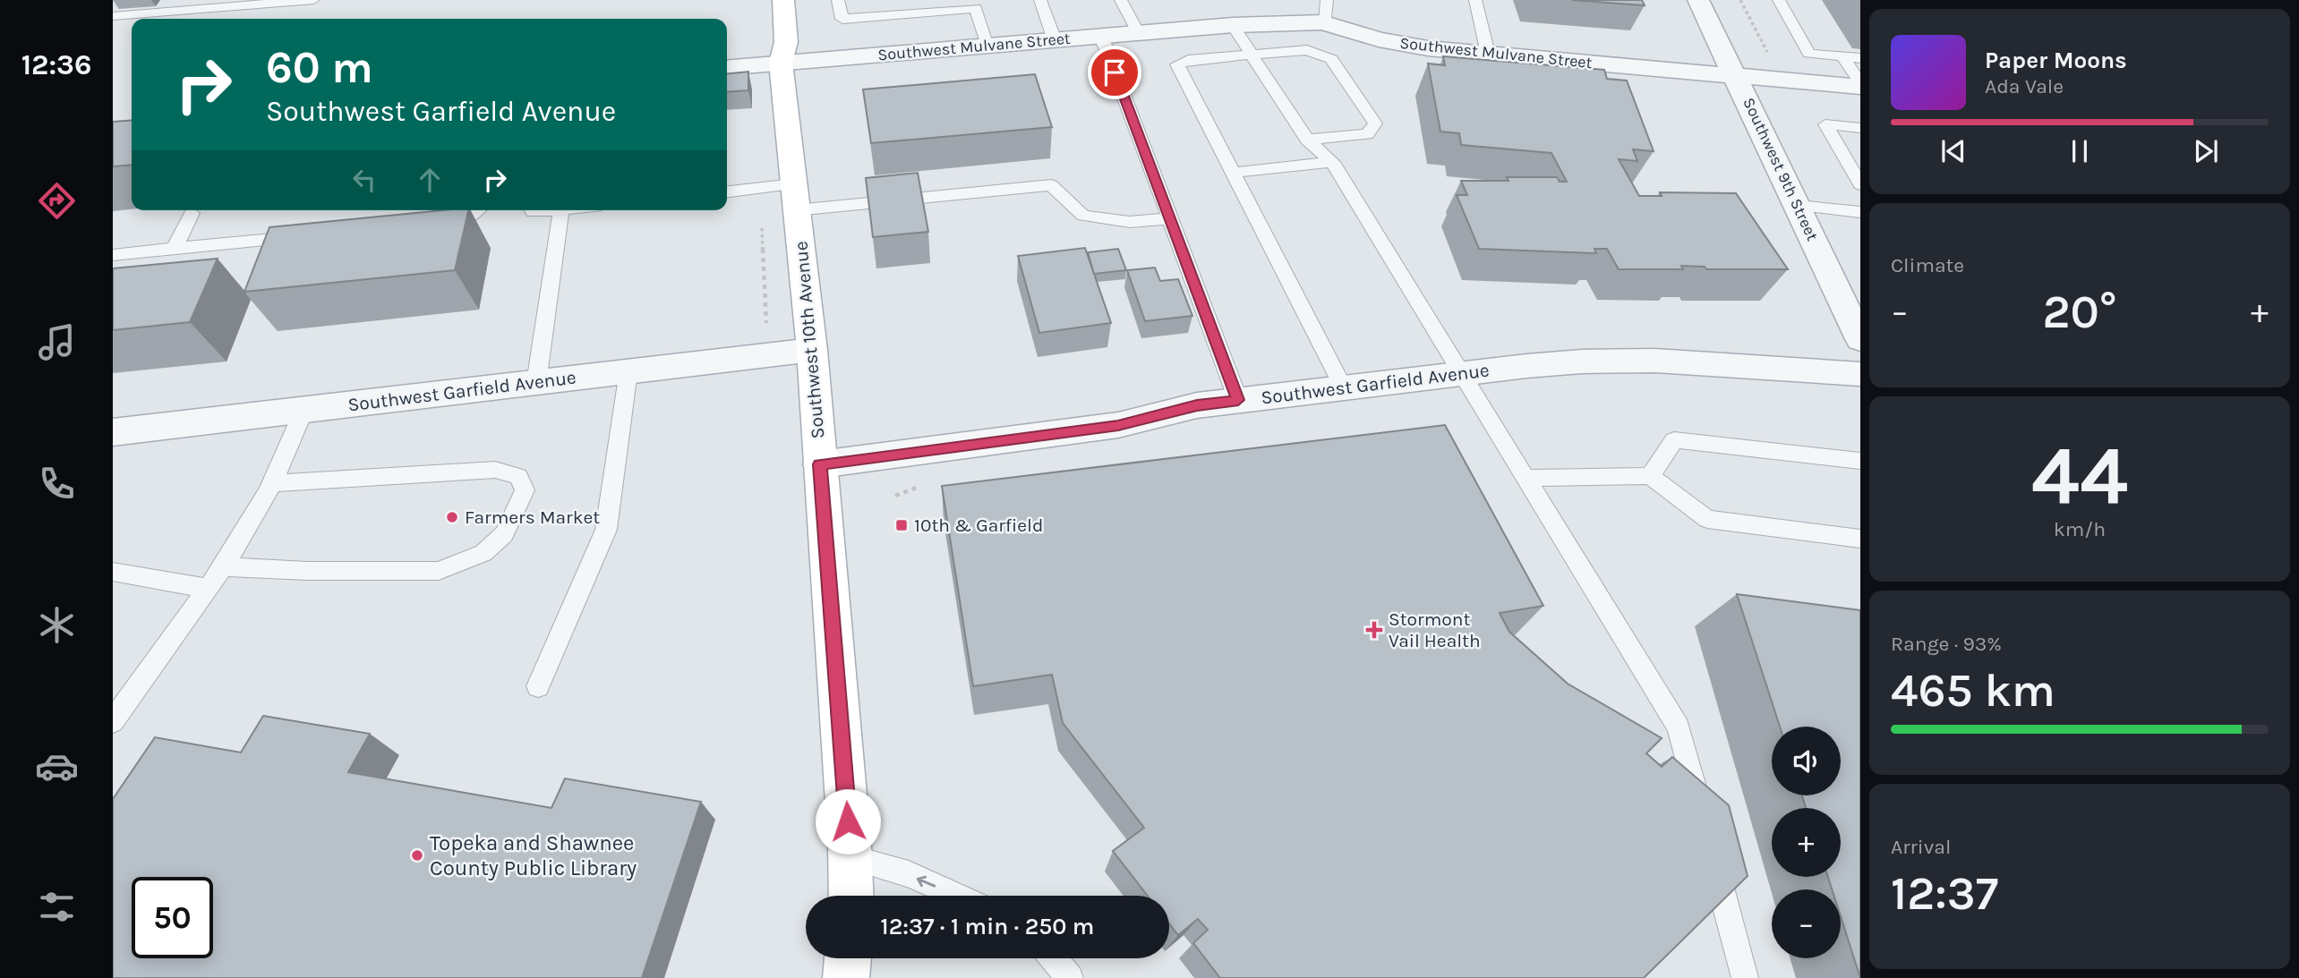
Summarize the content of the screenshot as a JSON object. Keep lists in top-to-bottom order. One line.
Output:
{"streets":{"main road":["Southwest 10th Avenue"],"street":["Southwest Mulvane Street","Southwest 9th Street","Southwest Garfield Avenue"]},"crossings":[["Southwest Mulvane Street","Southwest 9th Street"],["Southwest Mulvane Street","Southwest 10th Avenue"],["Southwest 10th Avenue","Southwest Garfield Avenue"]],"places":{"other":["Farmers Market","Topeka and Shawnee County Public Library"],"transit":["10th & Garfield"],"health":["Stormont Vail Health"]},"page":{"tabs":"12:36","turn":["60 m","Southwest Garfield Avenue"],"song":["Paper Moons","Ada Vale"],"tile":["Climate",["44","km/h"],["Range · 93%","465 km"],["Arrival","12:37"]],"heat":["−","20°","+"],"map_buttons":["+","−"],"limit":"50","trip":"12:37 · 1 min · 250 m"}}
